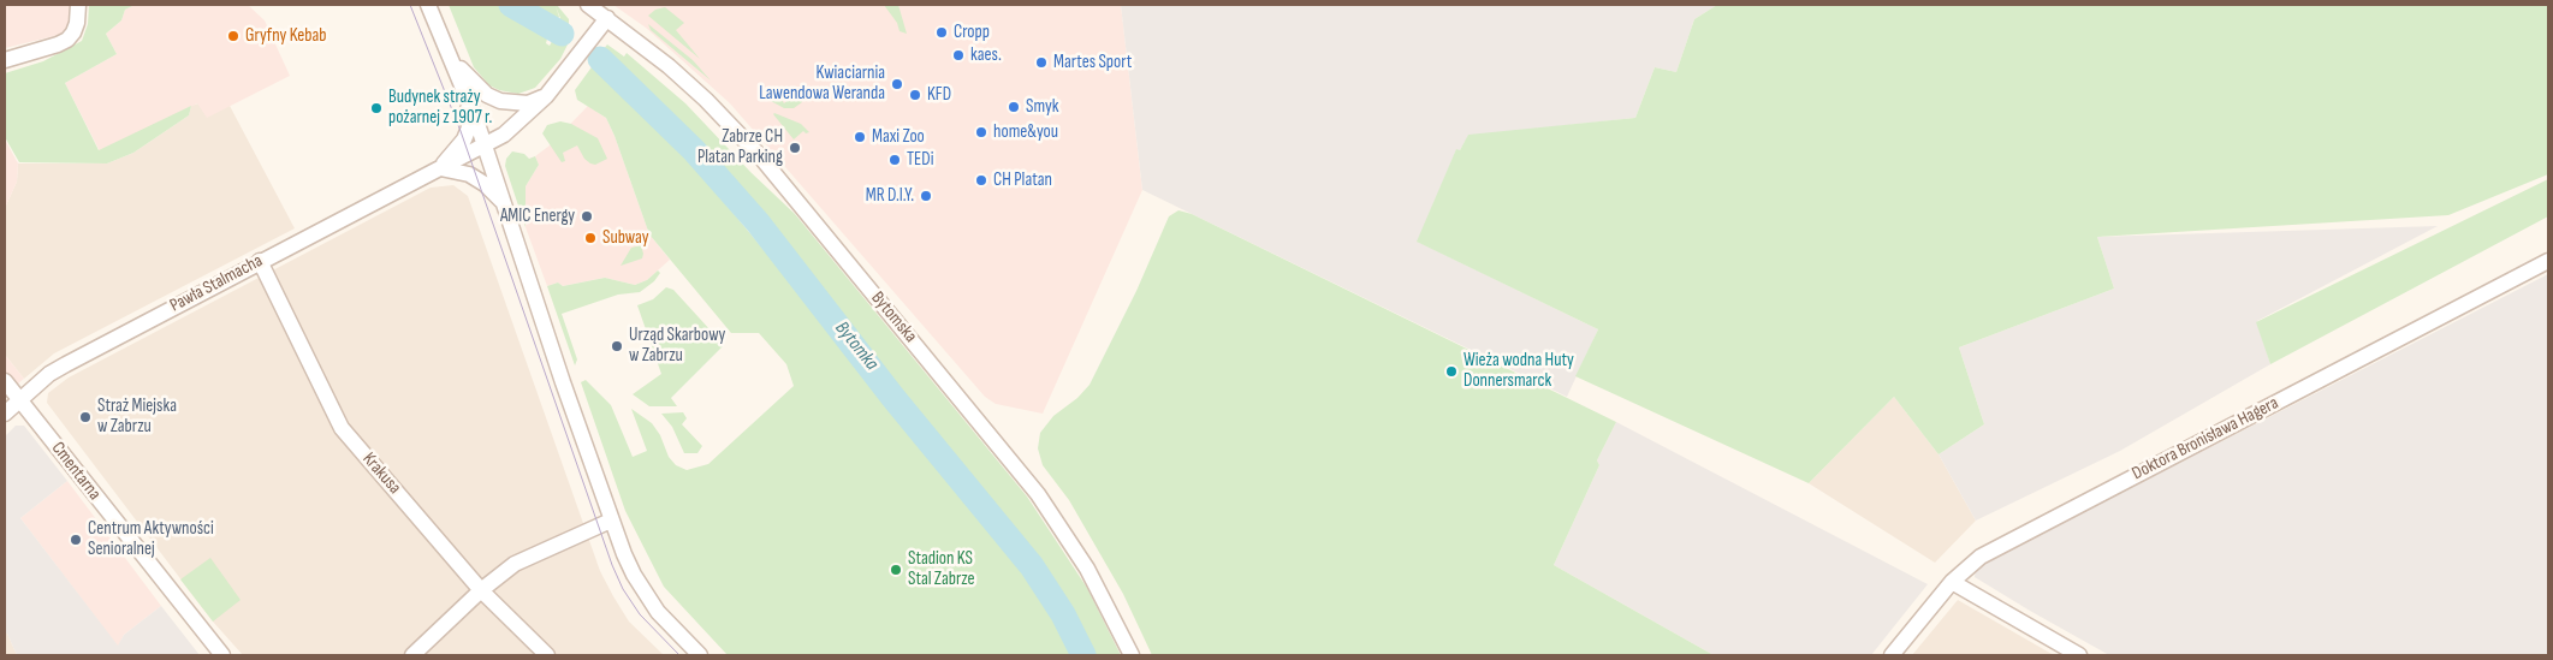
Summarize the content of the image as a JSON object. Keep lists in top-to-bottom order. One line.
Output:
{"streets":{"street":["Pawła Stalmacha","Bytomska","Doktora Bronisława Hagera","Cmentarna","Krakusa"]},"crossings":[["Pawła Stalmacha","Cmentarna"],["Pawła Stalmacha","Krakusa"]],"water":["Bytomka"],"places":["Cropp","Gryfny Kebab","kaes.","Martes Sport","Kwiaciarnia Lawendowa Weranda","KFD","Smyk","Budynek straży pożarnej z 1907 r.","home&you","Maxi Zoo","Zabrze CH Platan Parking","TEDi","CH Platan","MR D.I.Y.","AMIC Energy","Subway","Urząd Skarbowy w Zabrzu","Wieża wodna Huty Donnersmarck","Straż Miejska w Zabrzu","Centrum Aktywności Senioralnej","Stadion KS Stal Zabrze"]}
